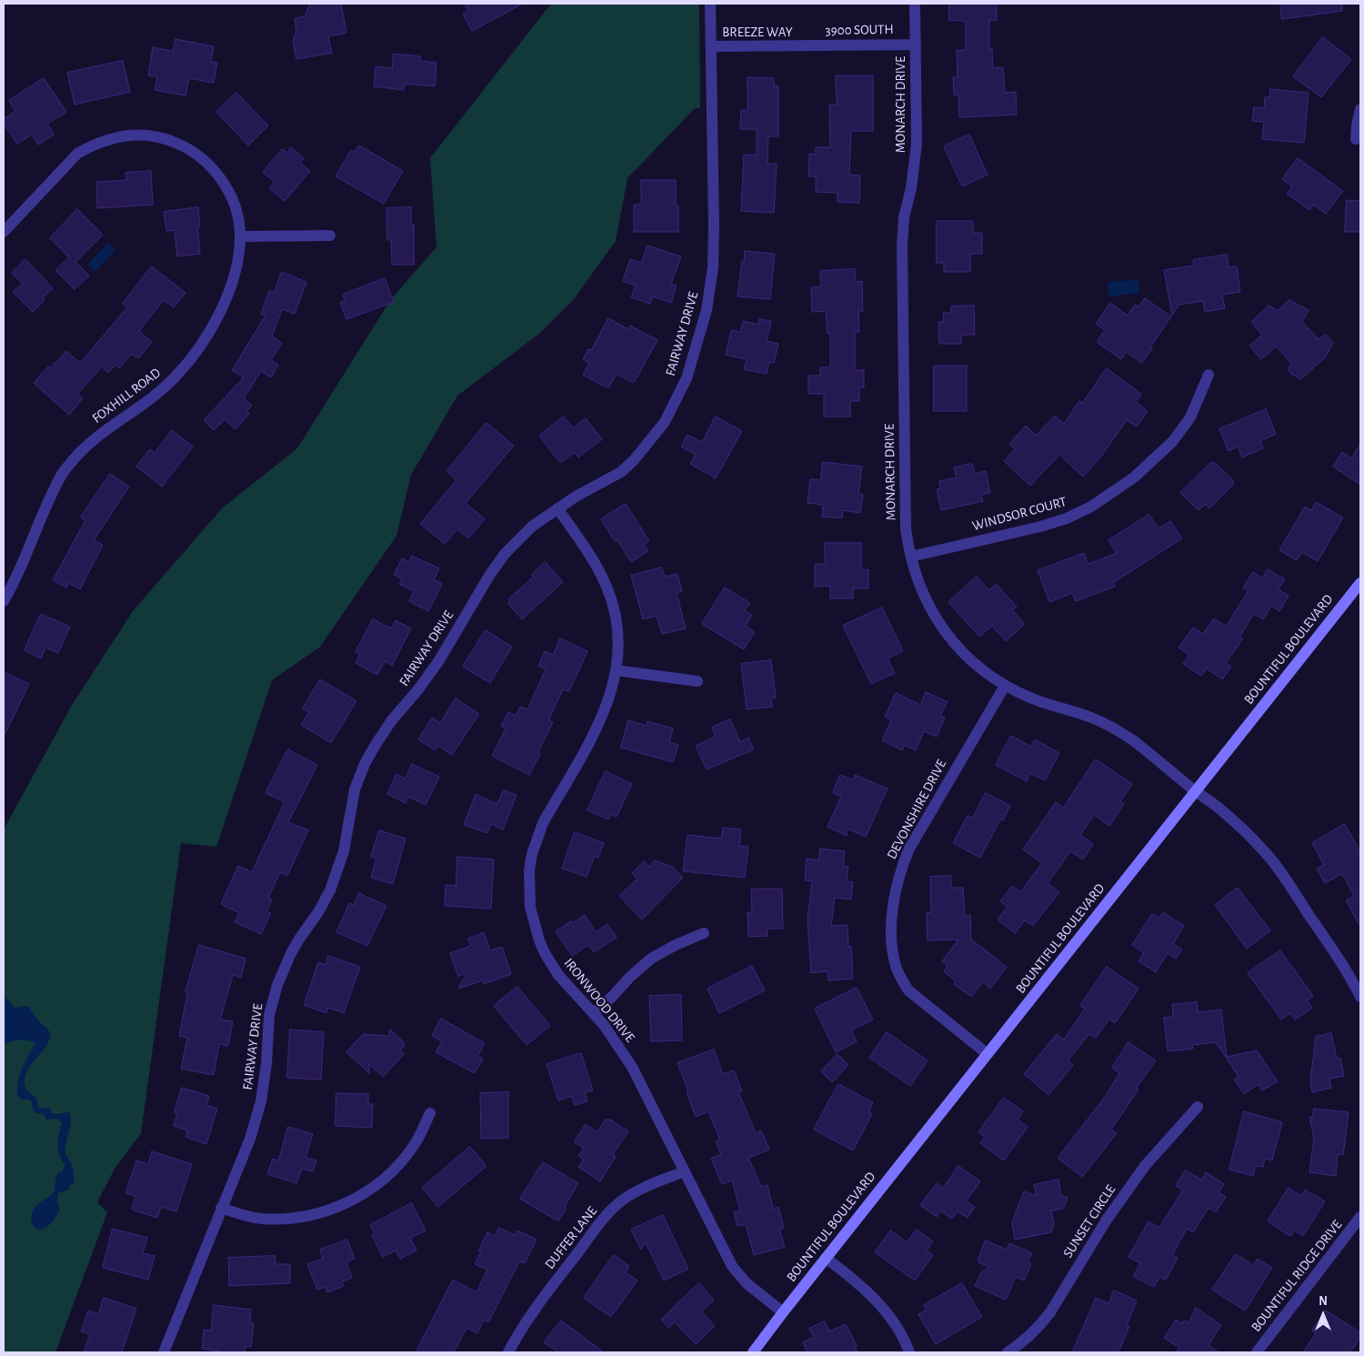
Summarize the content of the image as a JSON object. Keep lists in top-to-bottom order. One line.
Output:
{"streets":{"main road":["BOUNTIFUL BOULEVARD"],"street":["3900 SOUTH","BREEZE WAY","MONARCH DRIVE","FAIRWAY DRIVE","FOXHILL ROAD","WINDSOR COURT","DEVONSHIRE DRIVE","IRONWOOD DRIVE","SUNSET CIRCLE","DUFFER LANE","BOUNTIFUL RIDGE DRIVE"]},"crossings":[["3900 SOUTH","BREEZE WAY"],["3900 SOUTH","MONARCH DRIVE"],["BREEZE WAY","FAIRWAY DRIVE"],["MONARCH DRIVE","WINDSOR COURT"],["MONARCH DRIVE","BOUNTIFUL BOULEVARD"],["MONARCH DRIVE","DEVONSHIRE DRIVE"],["FAIRWAY DRIVE","IRONWOOD DRIVE"],["BOUNTIFUL BOULEVARD","DEVONSHIRE DRIVE"],["BOUNTIFUL BOULEVARD","IRONWOOD DRIVE"],["IRONWOOD DRIVE","DUFFER LANE"]],"north":"top"}
